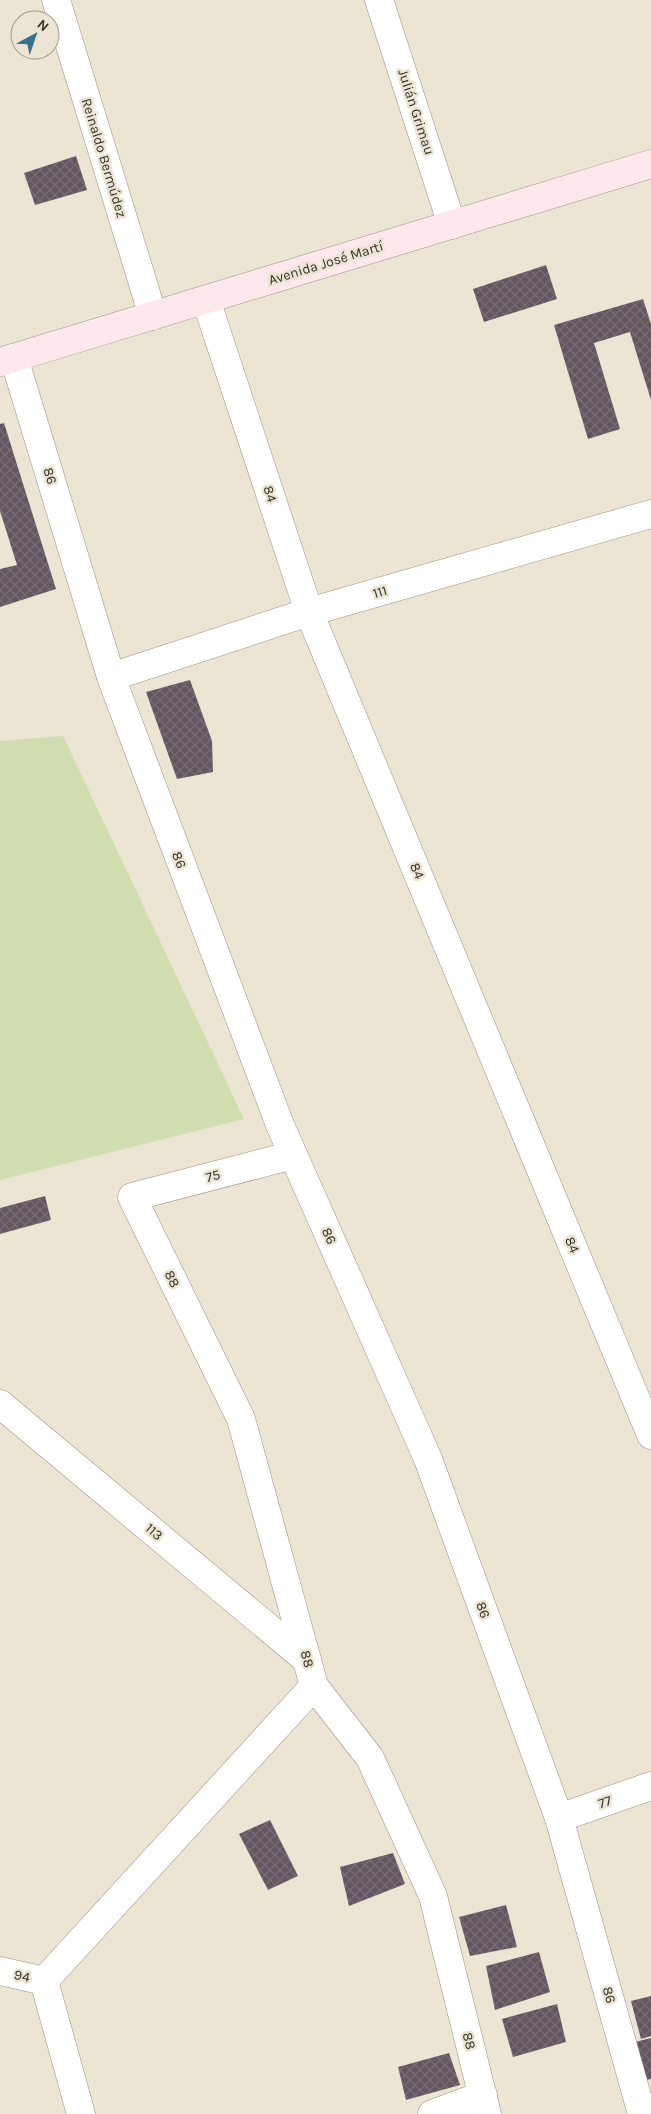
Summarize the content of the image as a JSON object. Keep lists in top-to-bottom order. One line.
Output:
{"streets":{"main road":["Avenida José Martí"],"street":["Julián Grimau","Reinaldo Bermúdez","86","84","111","75","88","113","77","94"]},"crossings":[["Julián Grimau","Avenida José Martí"],["Reinaldo Bermúdez","Avenida José Martí"],["Avenida José Martí","86"],["Avenida José Martí","84"],["86","111"],["86","75"],["86","77"],["84","111"],["75","88"],["88","113"]],"north":"top right"}
